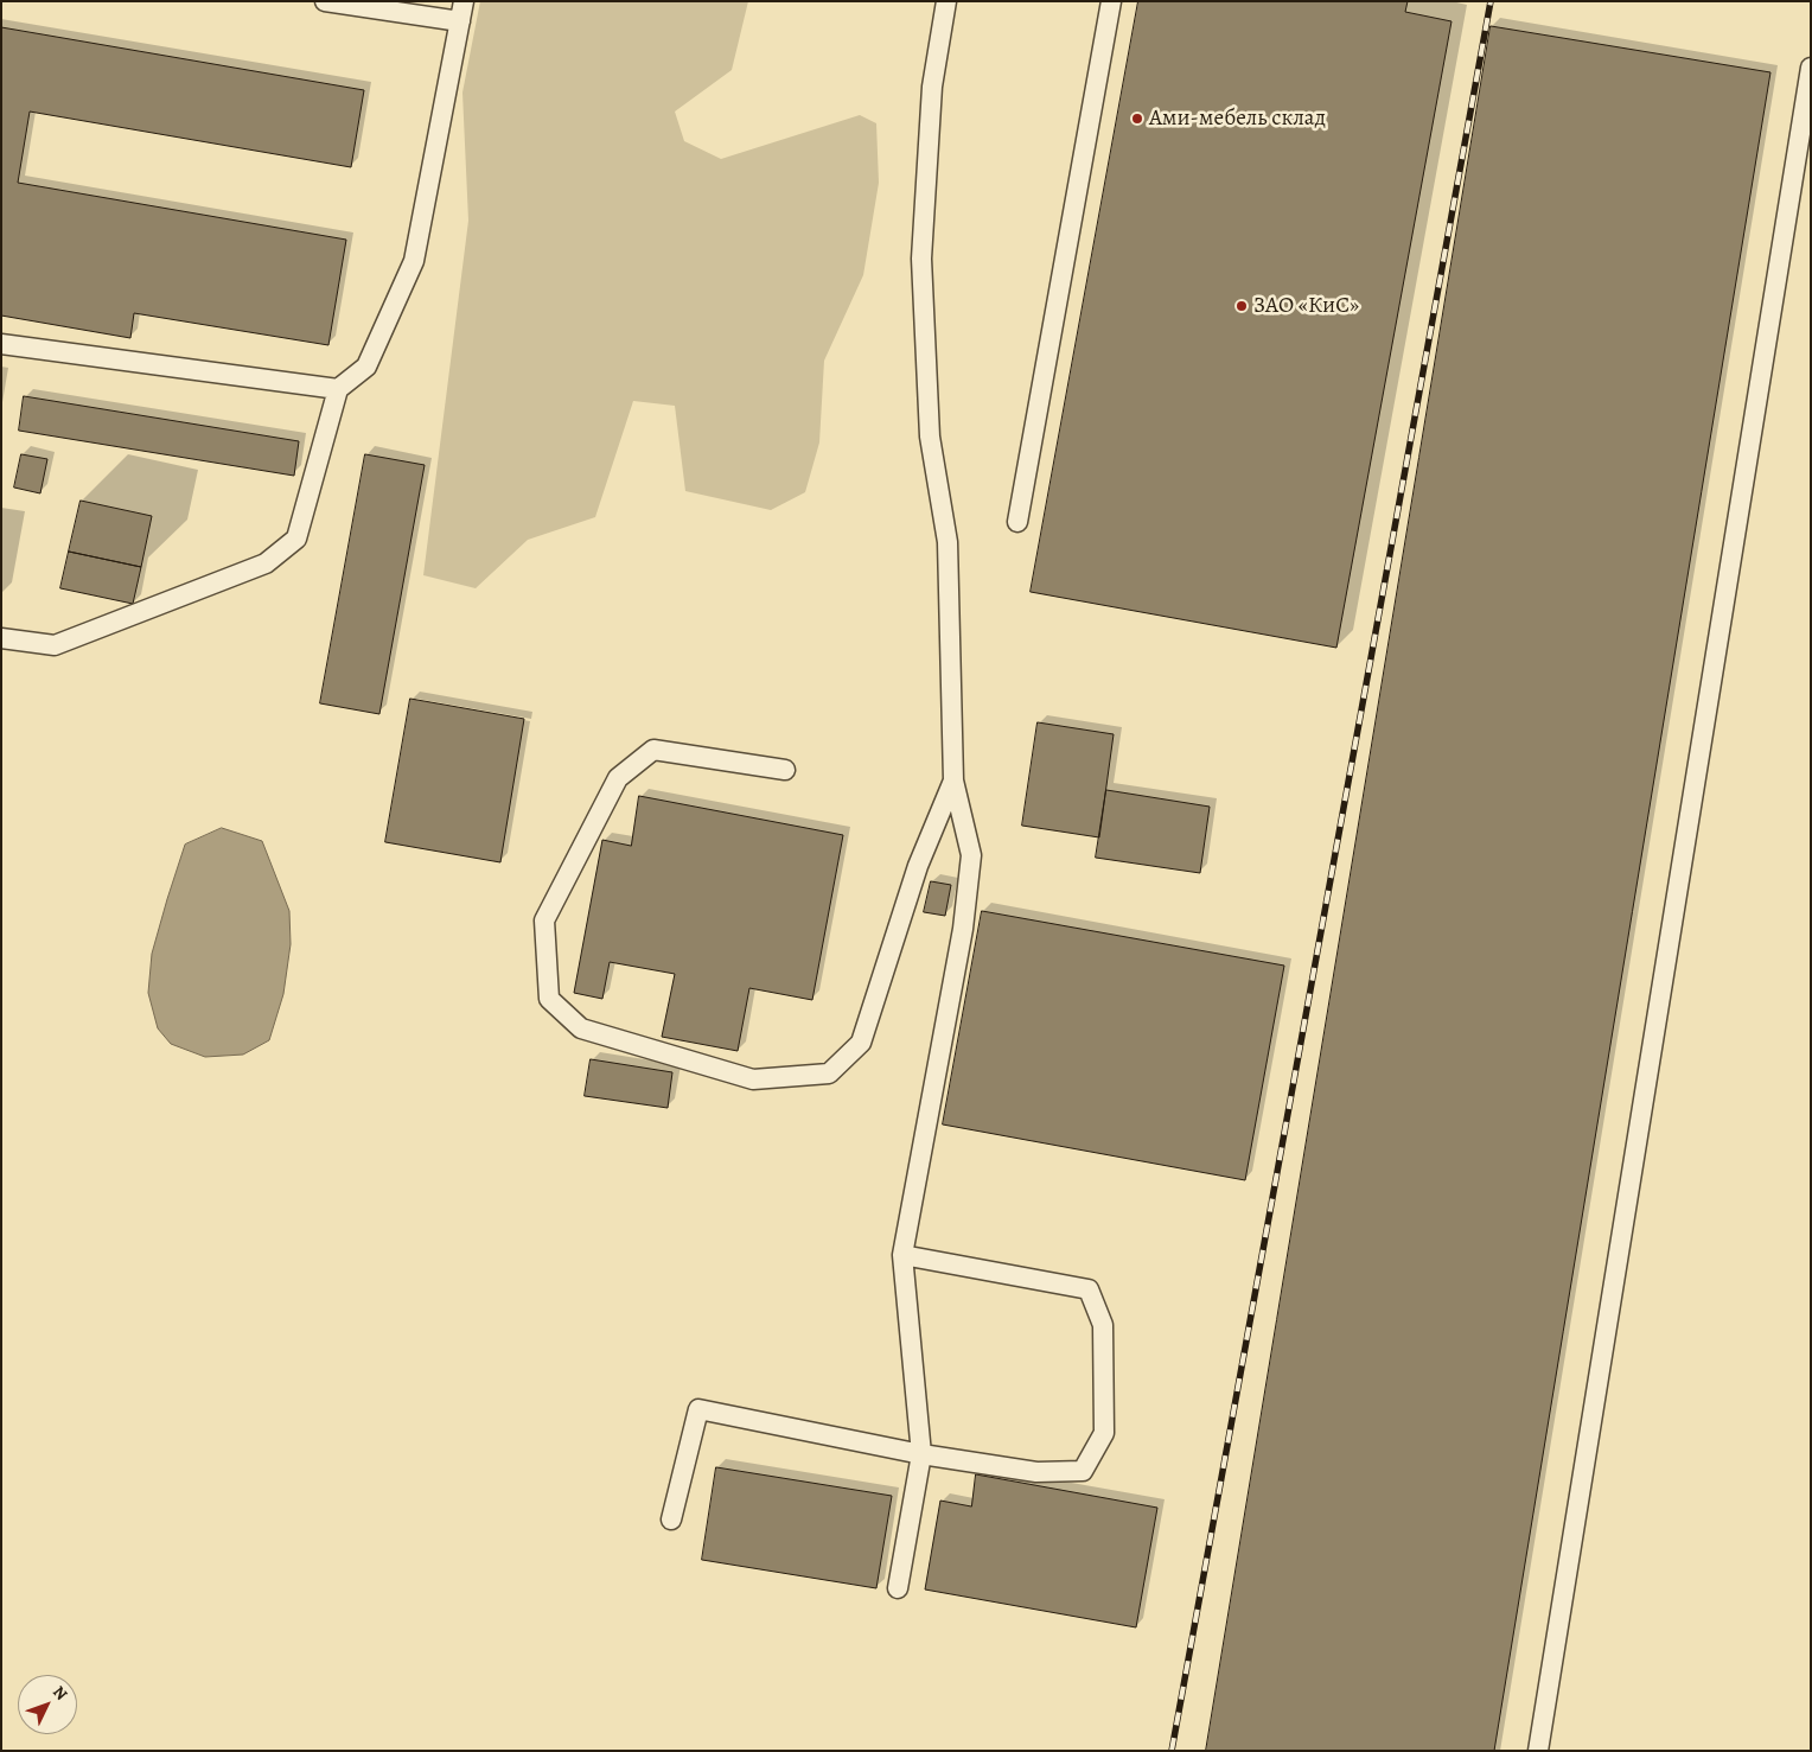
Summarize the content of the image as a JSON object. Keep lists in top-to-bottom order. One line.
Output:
{"places":["Ами-мебель склад","ЗАО «КиС»"],"north":"top right"}
